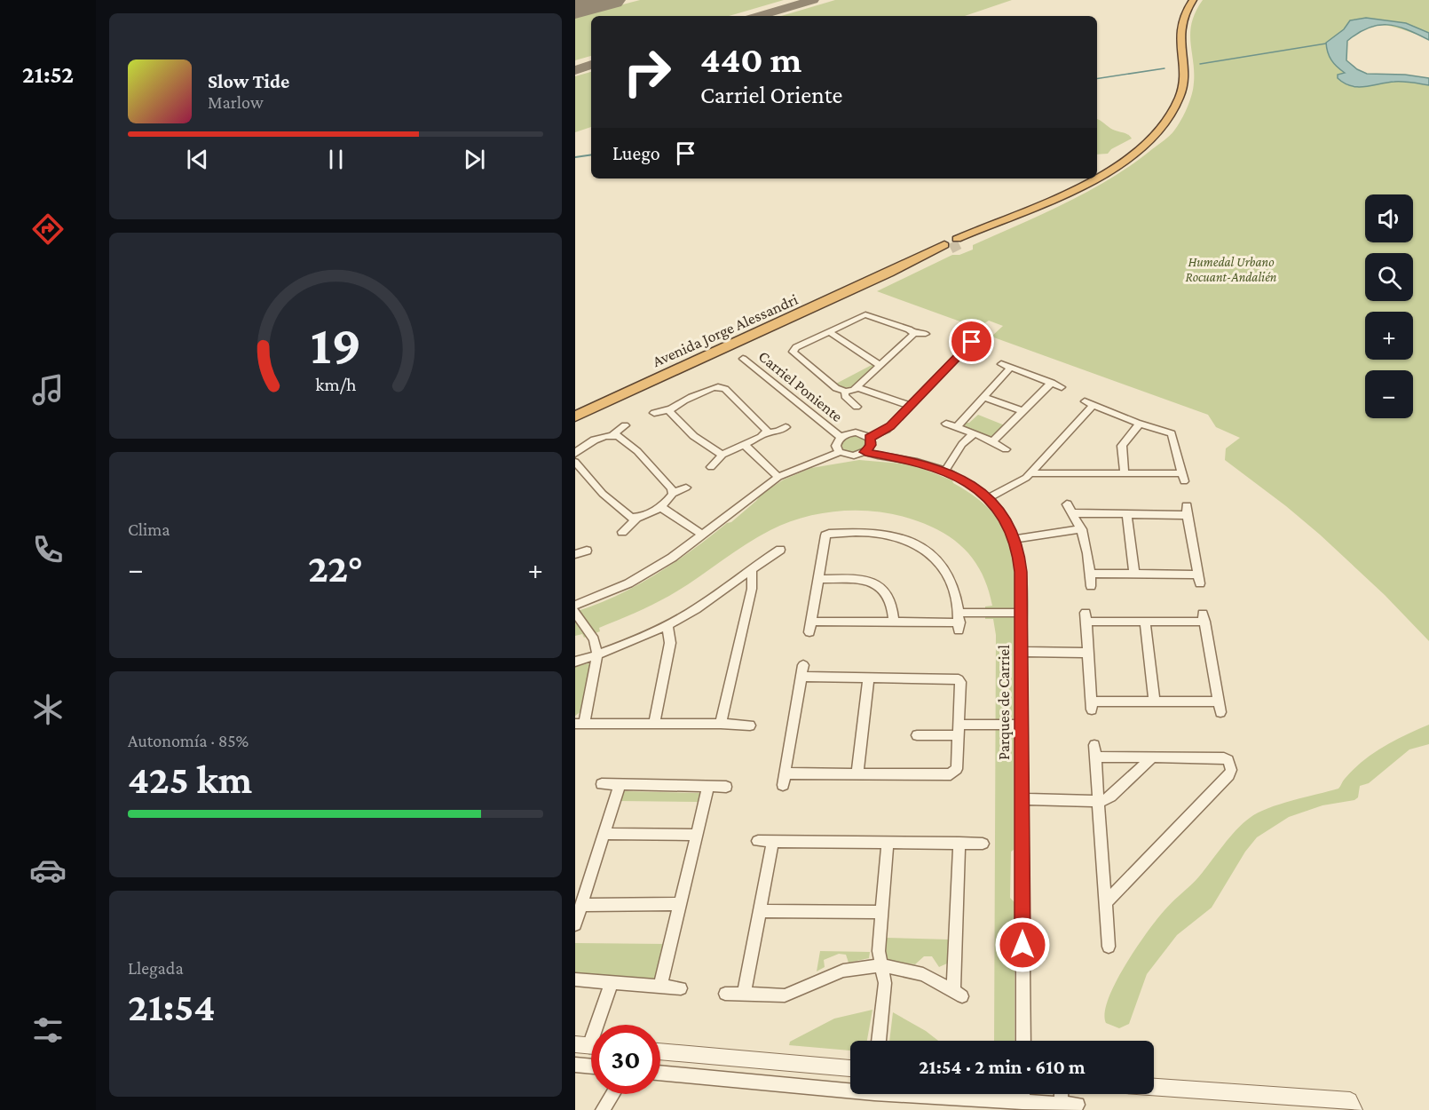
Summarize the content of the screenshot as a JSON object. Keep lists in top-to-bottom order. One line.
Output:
{"streets":{"highway":["Avenida Jorge Alessandri"],"street":["Carriel Poniente","Parques de Carriel"]},"crossings":[["Carriel Poniente","Parques de Carriel"]],"parks":["Humedal Urbano Rocuant-Andalién"],"page":{"tabs":"21:52","turn":["440 m","Carriel Oriente"],"song":["Slow Tide","Marlow"],"then":"Luego","map_buttons":["+","−"],"tile":["Clima",["Autonomía · 85%","425 km"],["Llegada","21:54"]],"heat":["−","22°","+"],"limit":"30","trip":"21:54 · 2 min · 610 m","gauge":["19","km/h"]}}
